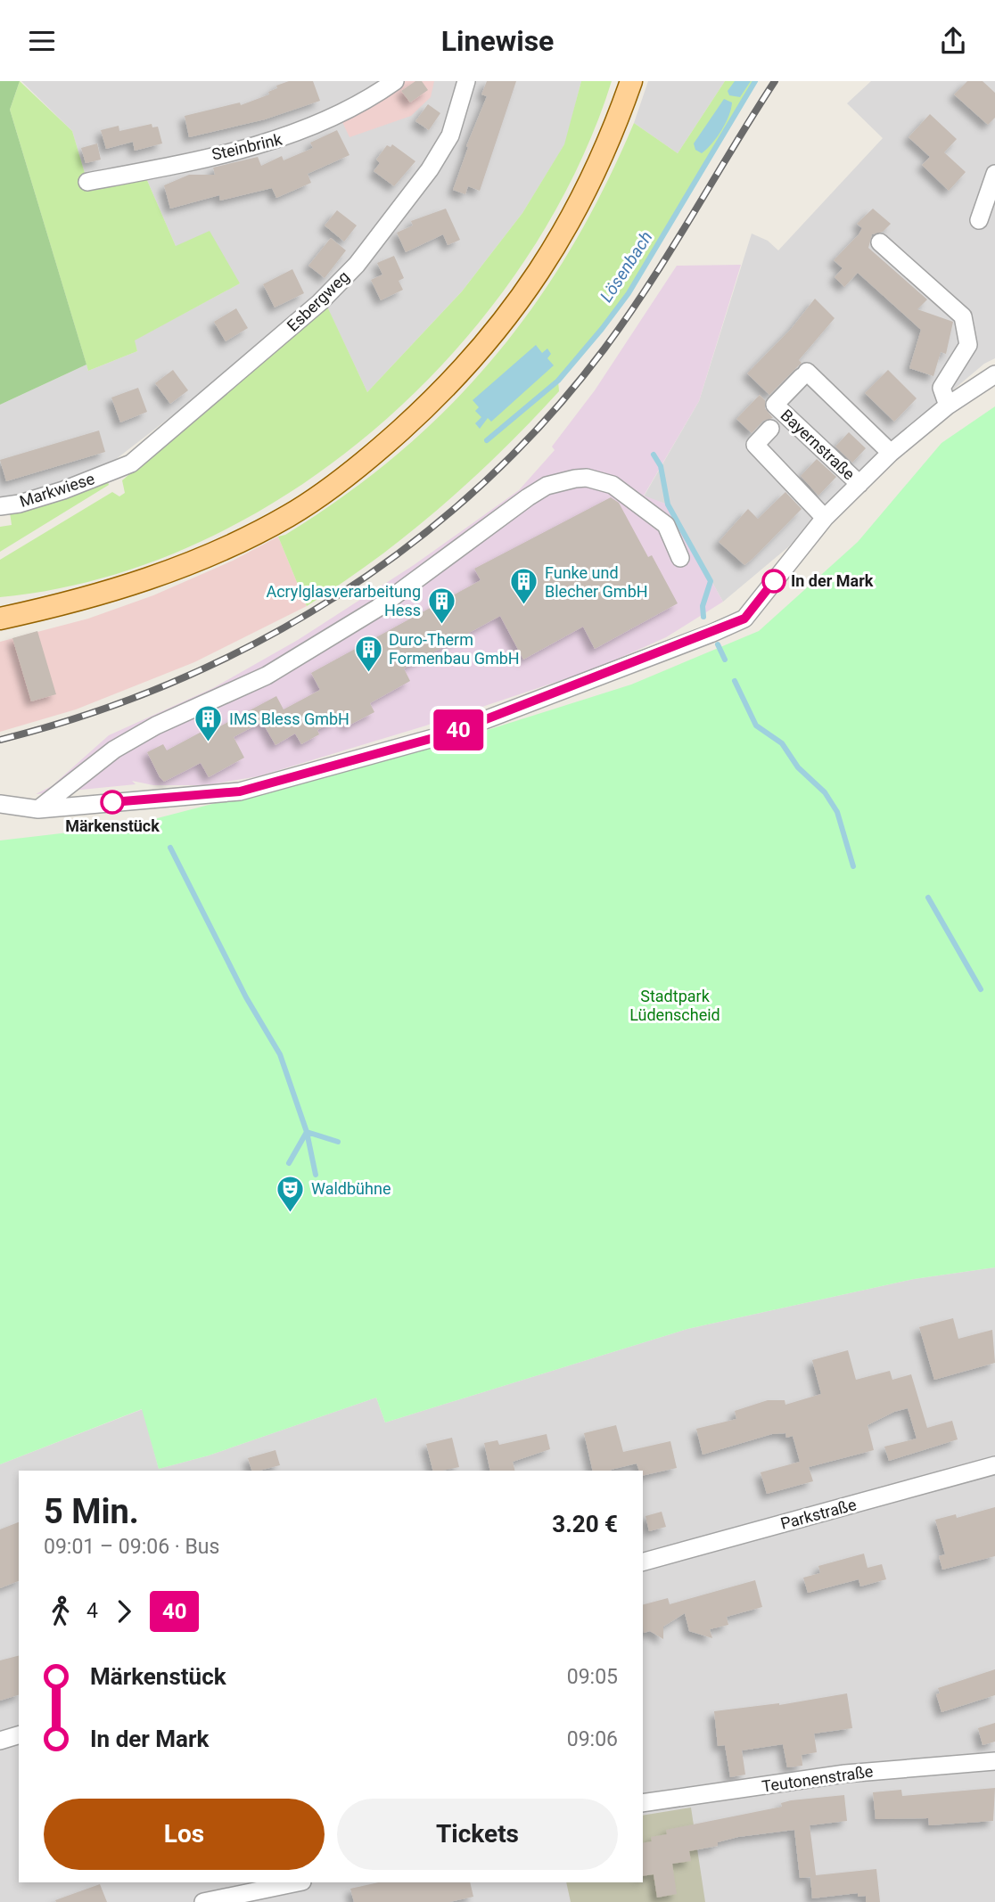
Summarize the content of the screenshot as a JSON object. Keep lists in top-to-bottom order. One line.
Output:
{"streets":{"street":["Steinbrink","Esbergweg","Bayernstraße","Markwiese","Parkstraße","Teutonenstraße"]},"crossings":[["Esbergweg","Markwiese"]],"water":["Lösenbach"],"parks":["Stadtpark Lüdenscheid"],"places":{"other":["In der Mark","Märkenstück"],"building":["Funke und Blecher GmbH","Acrylglasverarbeitung Hess","Duro-Therm Formenbau GmbH","IMS Bless GmbH"],"theatre":["Waldbühne"]},"lines":["bus line 40"],"page":{"header":"Linewise","on_map":"40","heading":["5 Min.","09:01 – 09:06 · Bus","3.20 €"],"legs":["4","40"],"list":[{"name":"Märkenstück","value":"09:05"},{"name":"In der Mark","value":"09:06"}],"buttons":["Los","Tickets"]}}
